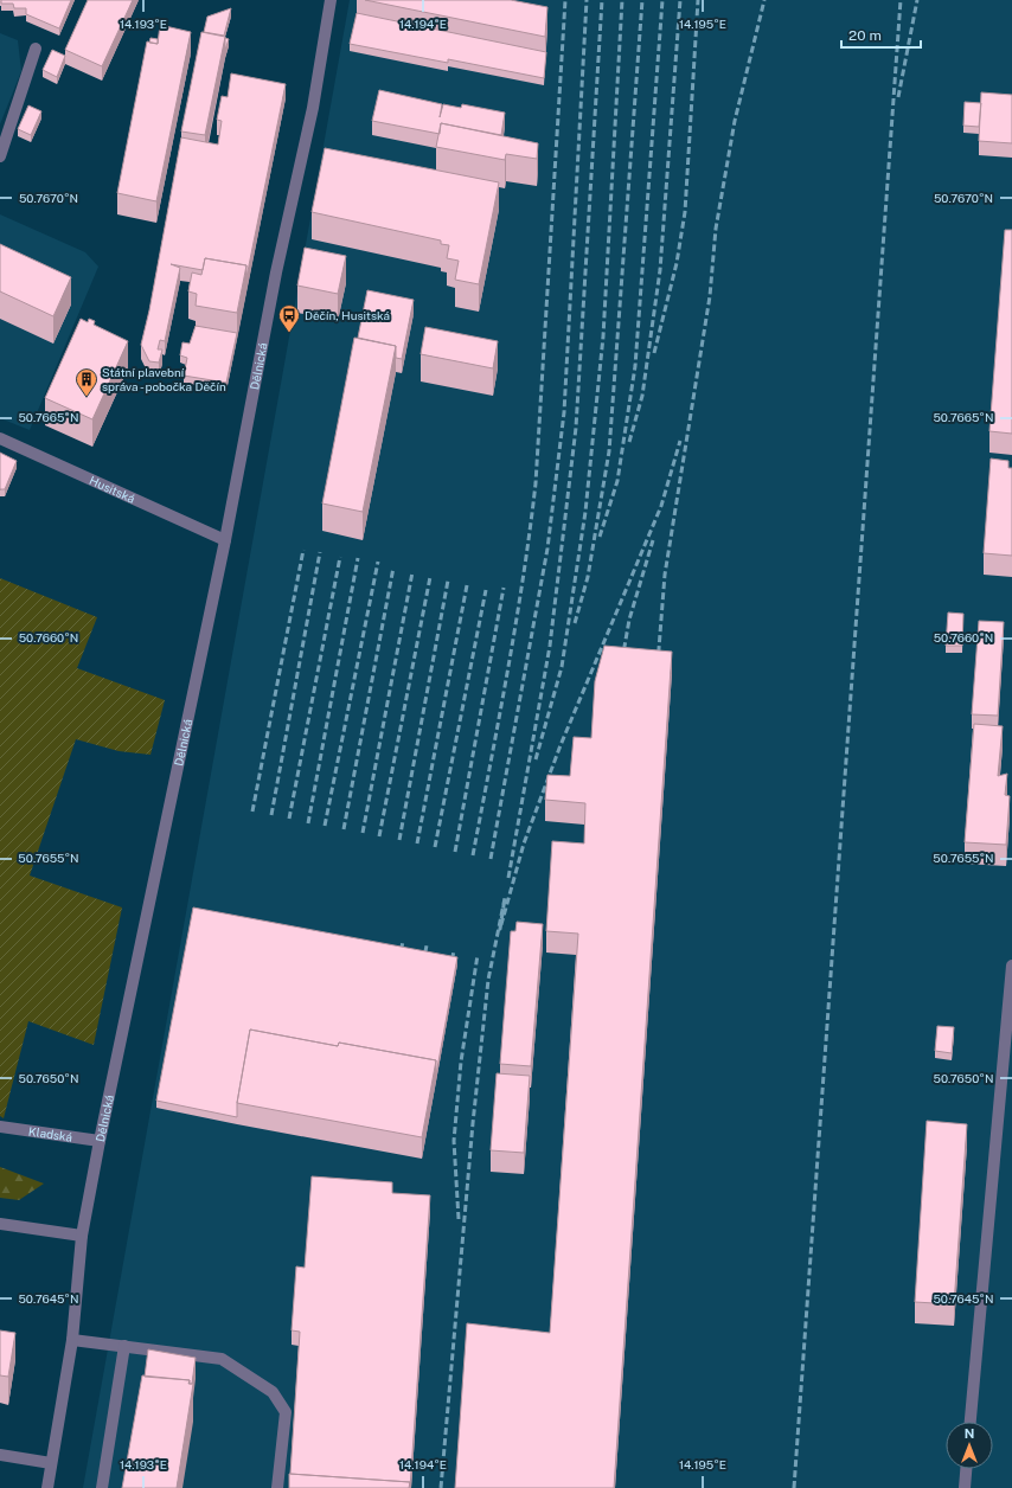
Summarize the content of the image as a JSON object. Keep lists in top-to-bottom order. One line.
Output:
{"streets":{"street":["Dělnická","Husitská","Kladská"]},"crossings":[["Dělnická","Husitská"],["Dělnická","Kladská"]],"places":{"bus stop":["Děčín, Husitská"],"building":["Státní plavební správa - pobočka Děčín"]},"scale_bar":"20 m","north":"top","coordinates":["14.193°E","14.194°E","14.195°E","50.7670°N","50.7665°N","50.7660°N","50.7655°N","50.7650°N","50.7645°N"]}
